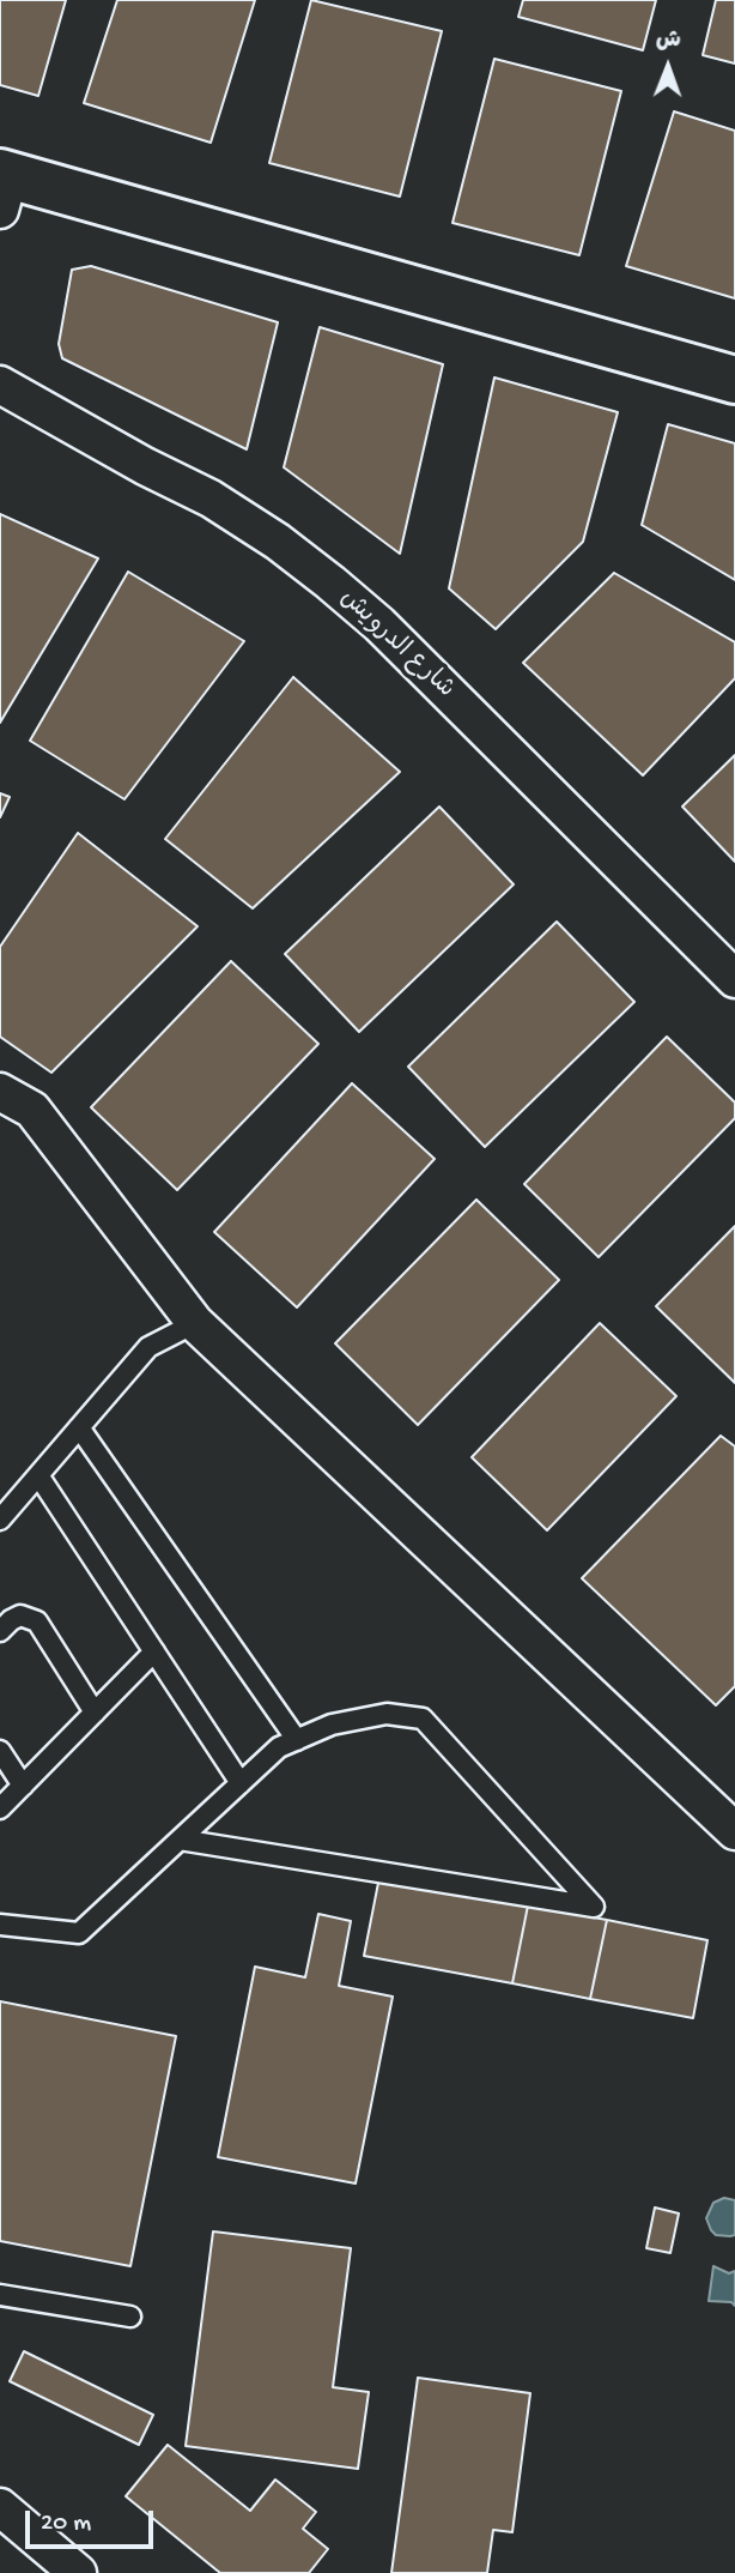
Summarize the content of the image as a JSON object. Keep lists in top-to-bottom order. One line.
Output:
{"streets":{"street":["شارع الدرويش"]},"scale_bar":"20 m","north":"top"}
